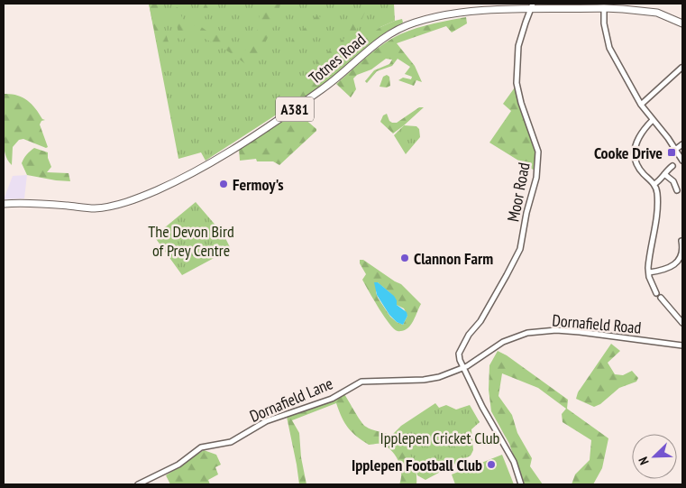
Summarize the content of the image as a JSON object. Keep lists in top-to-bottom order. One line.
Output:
{"streets":{"main road":["Totnes Road","A381"],"street":["Moor Road","Dornafield Road","Dornafield Lane"]},"crossings":[["Totnes Road","Moor Road"],["Moor Road","Dornafield Road"],["Moor Road","Dornafield Lane"],["Dornafield Road","Dornafield Lane"]],"parks":["The Devon Bird of Prey Centre","Ipplepen Cricket Club"],"places":{"transit":["Cooke Drive"],"other":["Fermoy's","Clannon Farm","Ipplepen Football Club"]},"north":"bottom left"}
